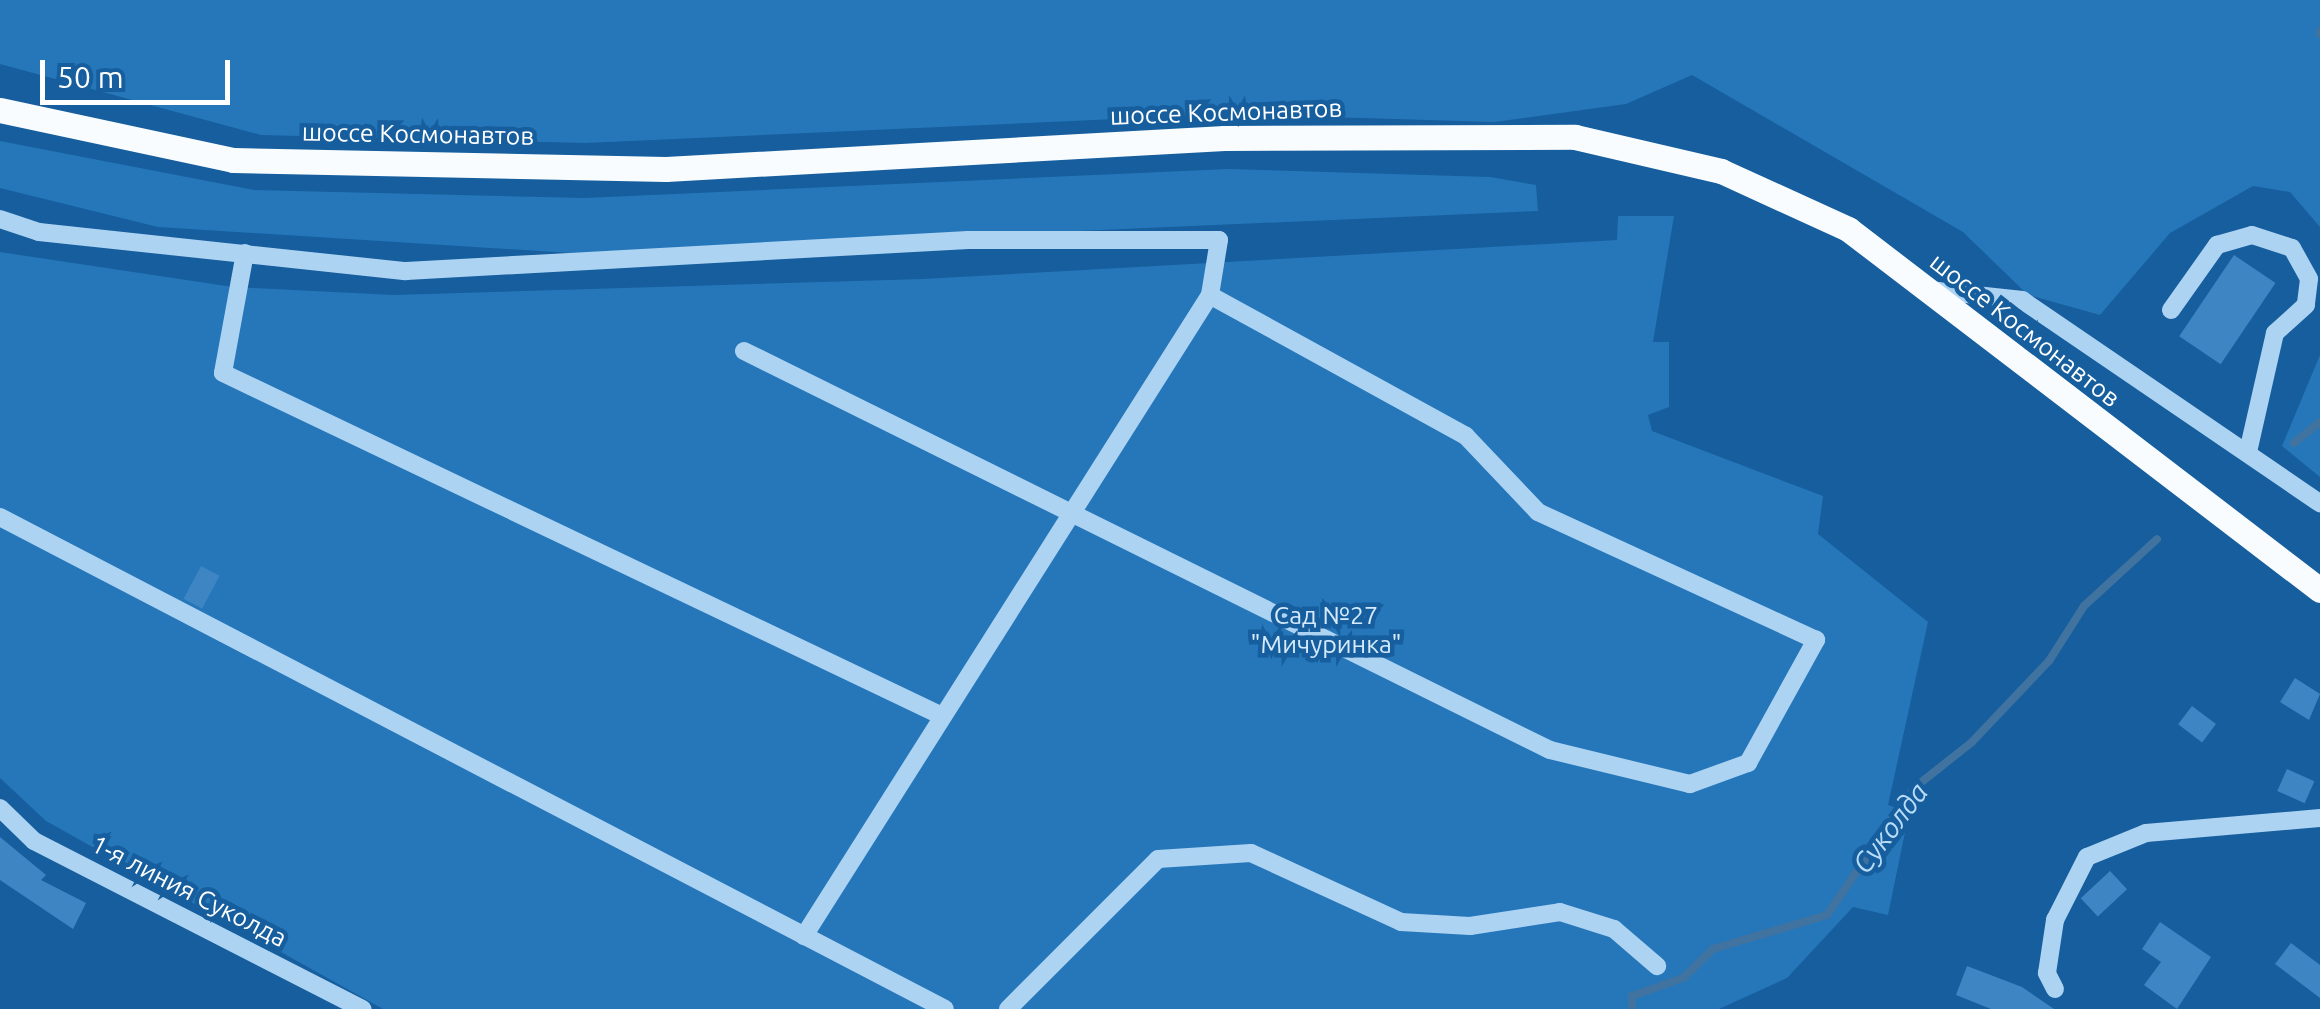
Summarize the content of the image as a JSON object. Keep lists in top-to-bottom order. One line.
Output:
{"streets":{"main road":["шоссе Космонавтов"],"street":["1-я линия Суколда"]},"water":["Суколда"],"parks":["Сад №27 \"Мичуринка\""],"scale_bar":"50 m"}
